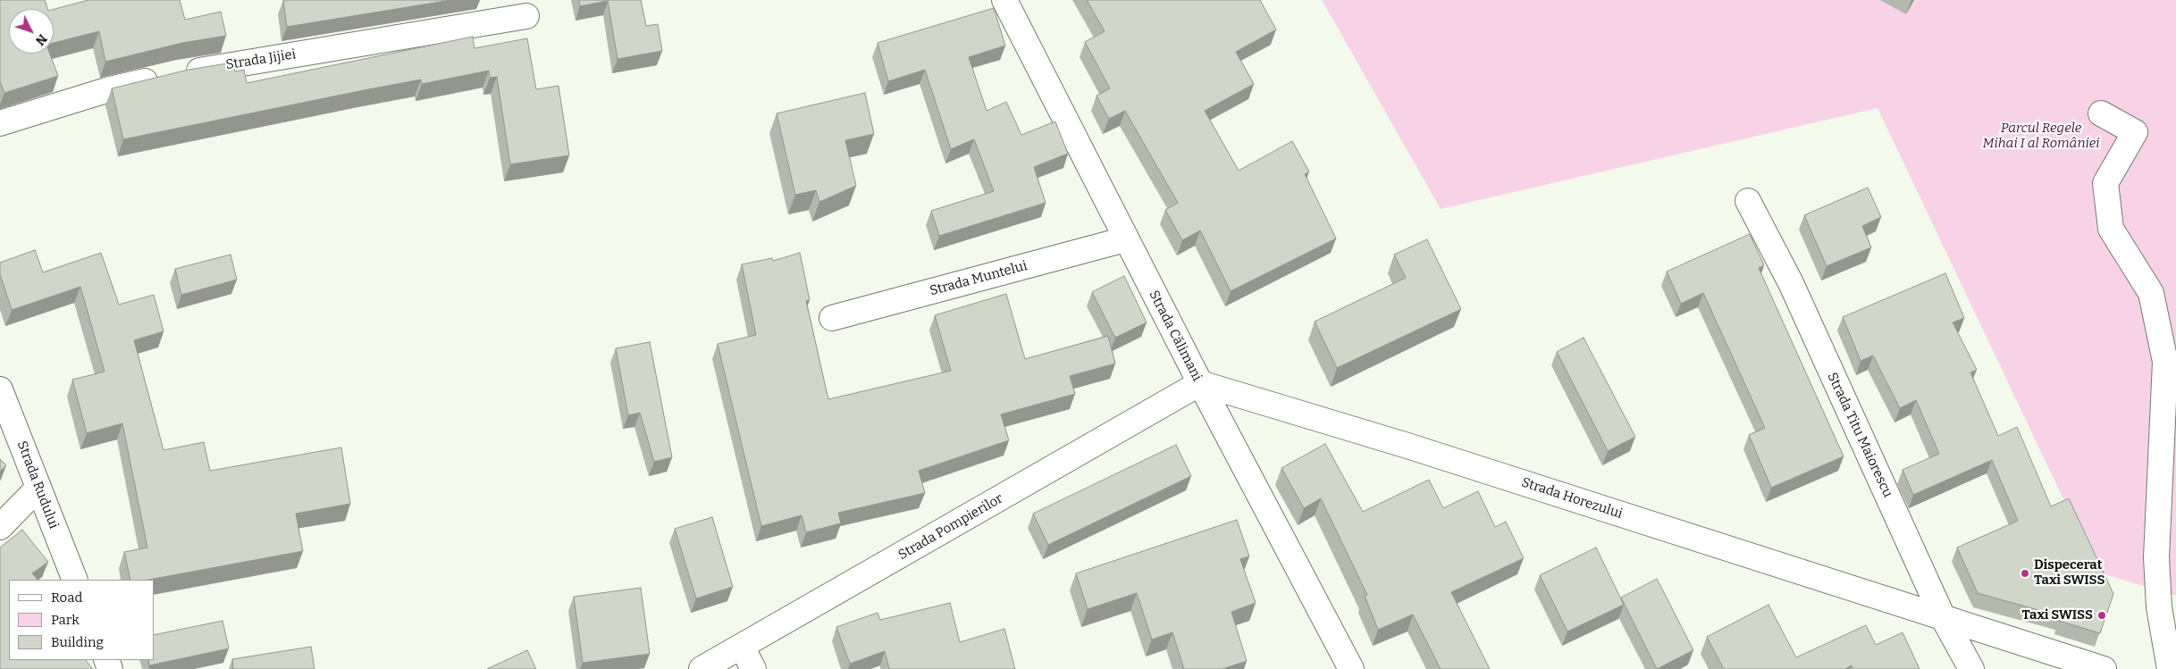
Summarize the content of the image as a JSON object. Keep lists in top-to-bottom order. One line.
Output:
{"streets":{"street":["Strada Jijiei","Strada Muntelui","Strada Călimani","Strada Titu Maiorescu","Strada Rudului","Strada Horezului","Strada Pompierilor"]},"crossings":[["Strada Muntelui","Strada Călimani"],["Strada Călimani","Strada Horezului"],["Strada Călimani","Strada Pompierilor"],["Strada Titu Maiorescu","Strada Horezului"],["Strada Horezului","Strada Pompierilor"]],"parks":["Parcul Regele Mihai I al României"],"places":["Dispecerat Taxi SWISS","Taxi SWISS"],"legend":["Road","Park","Building"],"north":"bottom right"}
